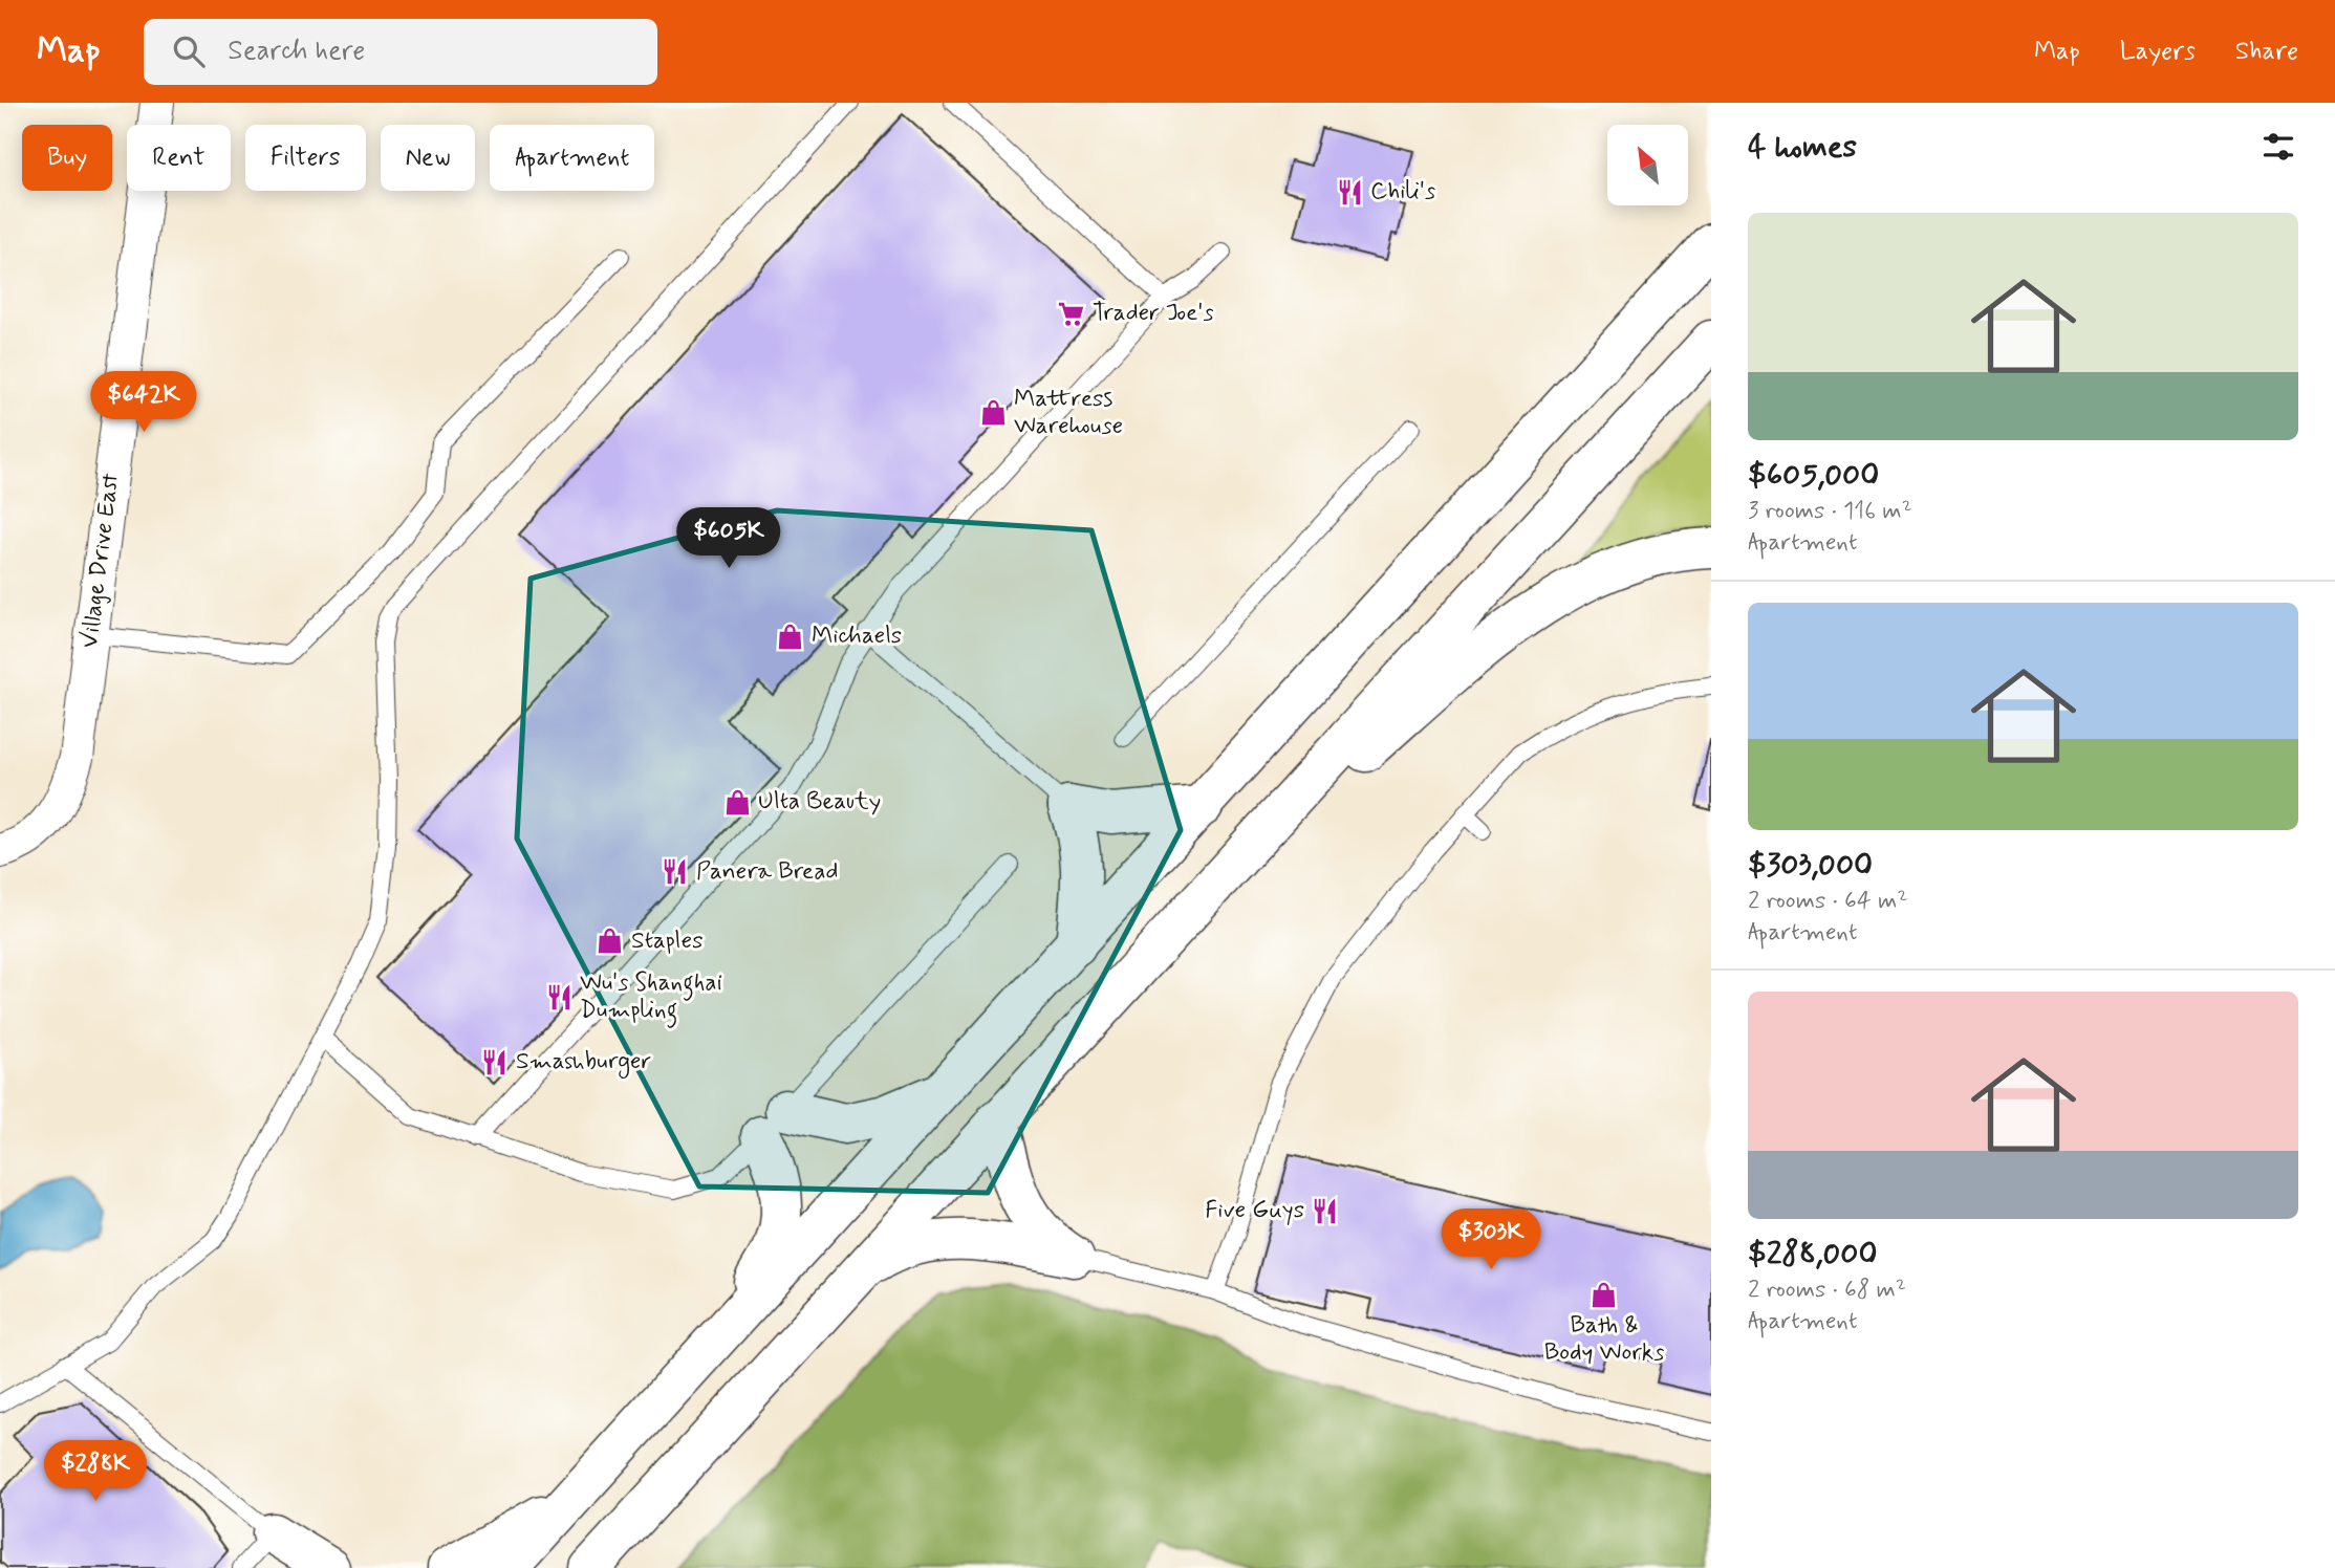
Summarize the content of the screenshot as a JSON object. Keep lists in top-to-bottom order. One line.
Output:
{"streets":{"street":["Village Drive East"]},"places":{"restaurant":["Chili's","Panera Bread","Wu's Shanghai Dumpling","Smashburger","Five Guys"],"supermarket":["Trader Joe's"],"shop":["Mattress Warehouse","Michaels","Ulta Beauty","Staples","Bath & Body Works"]},"north":"top left","page":{"header":"Map","search":"Search here","nav":["Map","Layers","Share"],"heading":"4 homes","chip":["Buy","Rent","Filters","New","Apartment"],"list":[{"name":"$605,000","note":"3 rooms · 116 m² · Apartment"},{"name":"$303,000","note":"2 rooms · 64 m² · Apartment"},{"name":"$288,000","note":"2 rooms · 68 m² · Apartment"}],"price":["$642K","$605K","$303K","$288K"]}}
